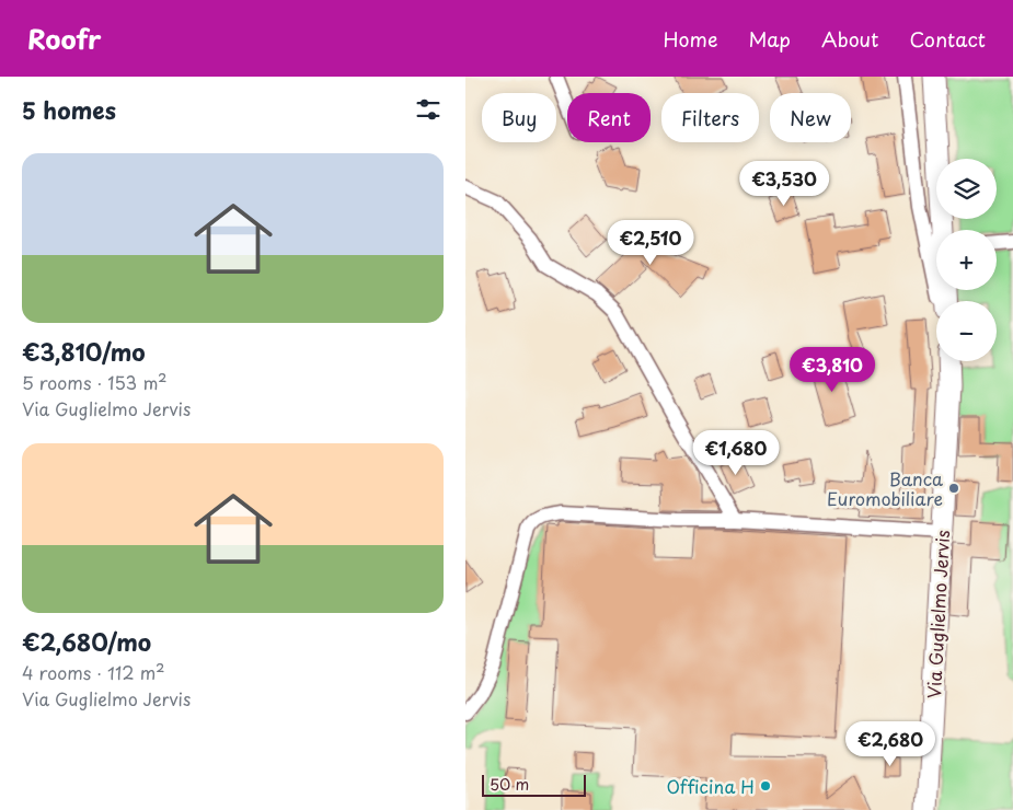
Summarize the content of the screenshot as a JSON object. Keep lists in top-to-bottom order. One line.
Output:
{"streets":{"main road":["Via Guglielmo Jervis"]},"places":["Banca Euromobiliare","Officina H"],"scale_bar":"50 m","page":{"header":"Roofr","nav":["Home","Map","About","Contact"],"heading":"5 homes","chip":["Buy","Rent","Filters","New"],"list":[{"name":"€3,810/mo","note":"5 rooms · 153 m² · Via Guglielmo Jervis"},{"name":"€2,680/mo","note":"4 rooms · 112 m² · Via Guglielmo Jervis"}],"map_buttons":["+","−"],"price":["€3,530","€2,510","€3,810","€1,680","€2,680"],"scale":"50 m"}}
